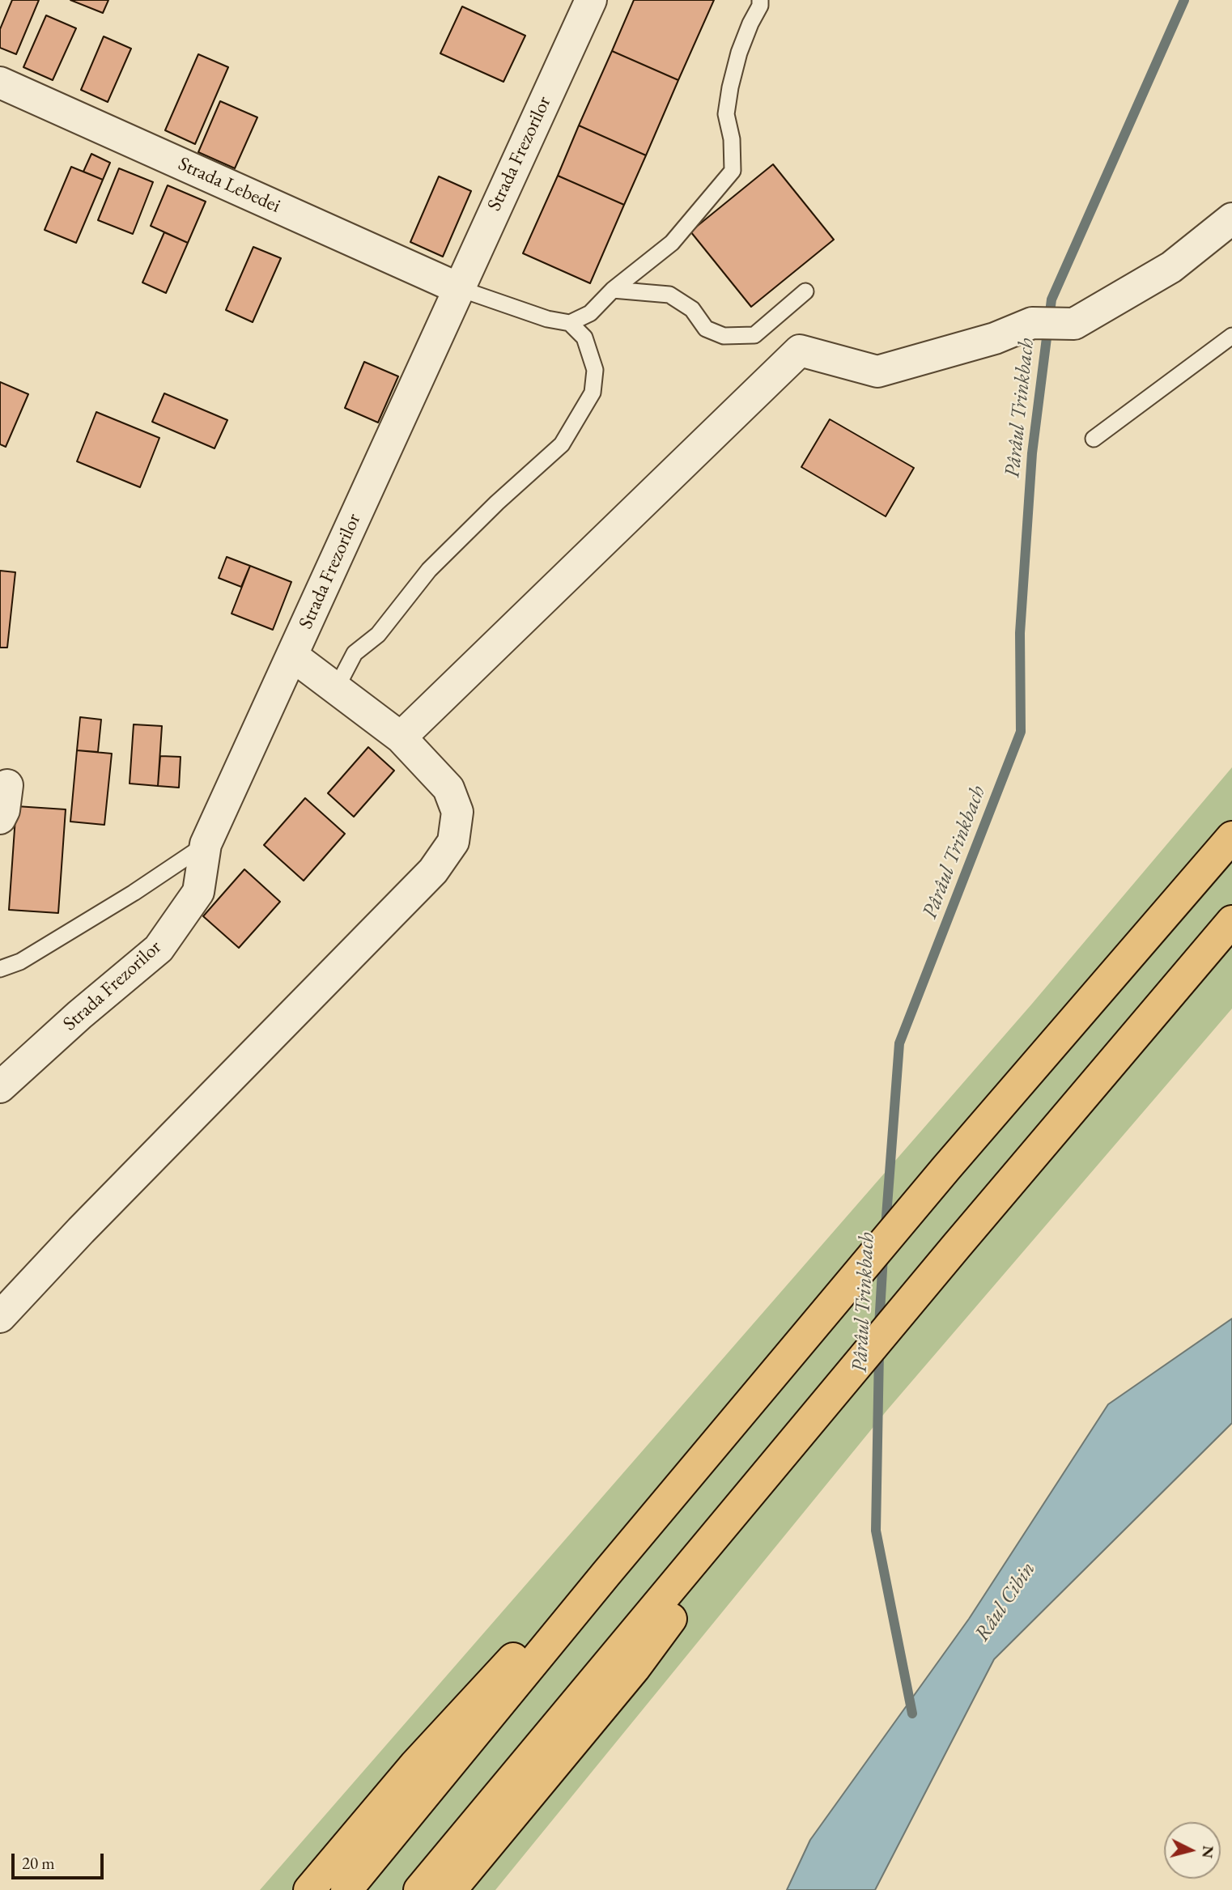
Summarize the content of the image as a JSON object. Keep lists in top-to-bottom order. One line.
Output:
{"streets":{"street":["Strada Frezorilor","Strada Lebedei"]},"crossings":[["Strada Frezorilor","Strada Lebedei"]],"water":["Pârâul Trinkbach","Râul Cibin"],"scale_bar":"20 m","north":"right"}
